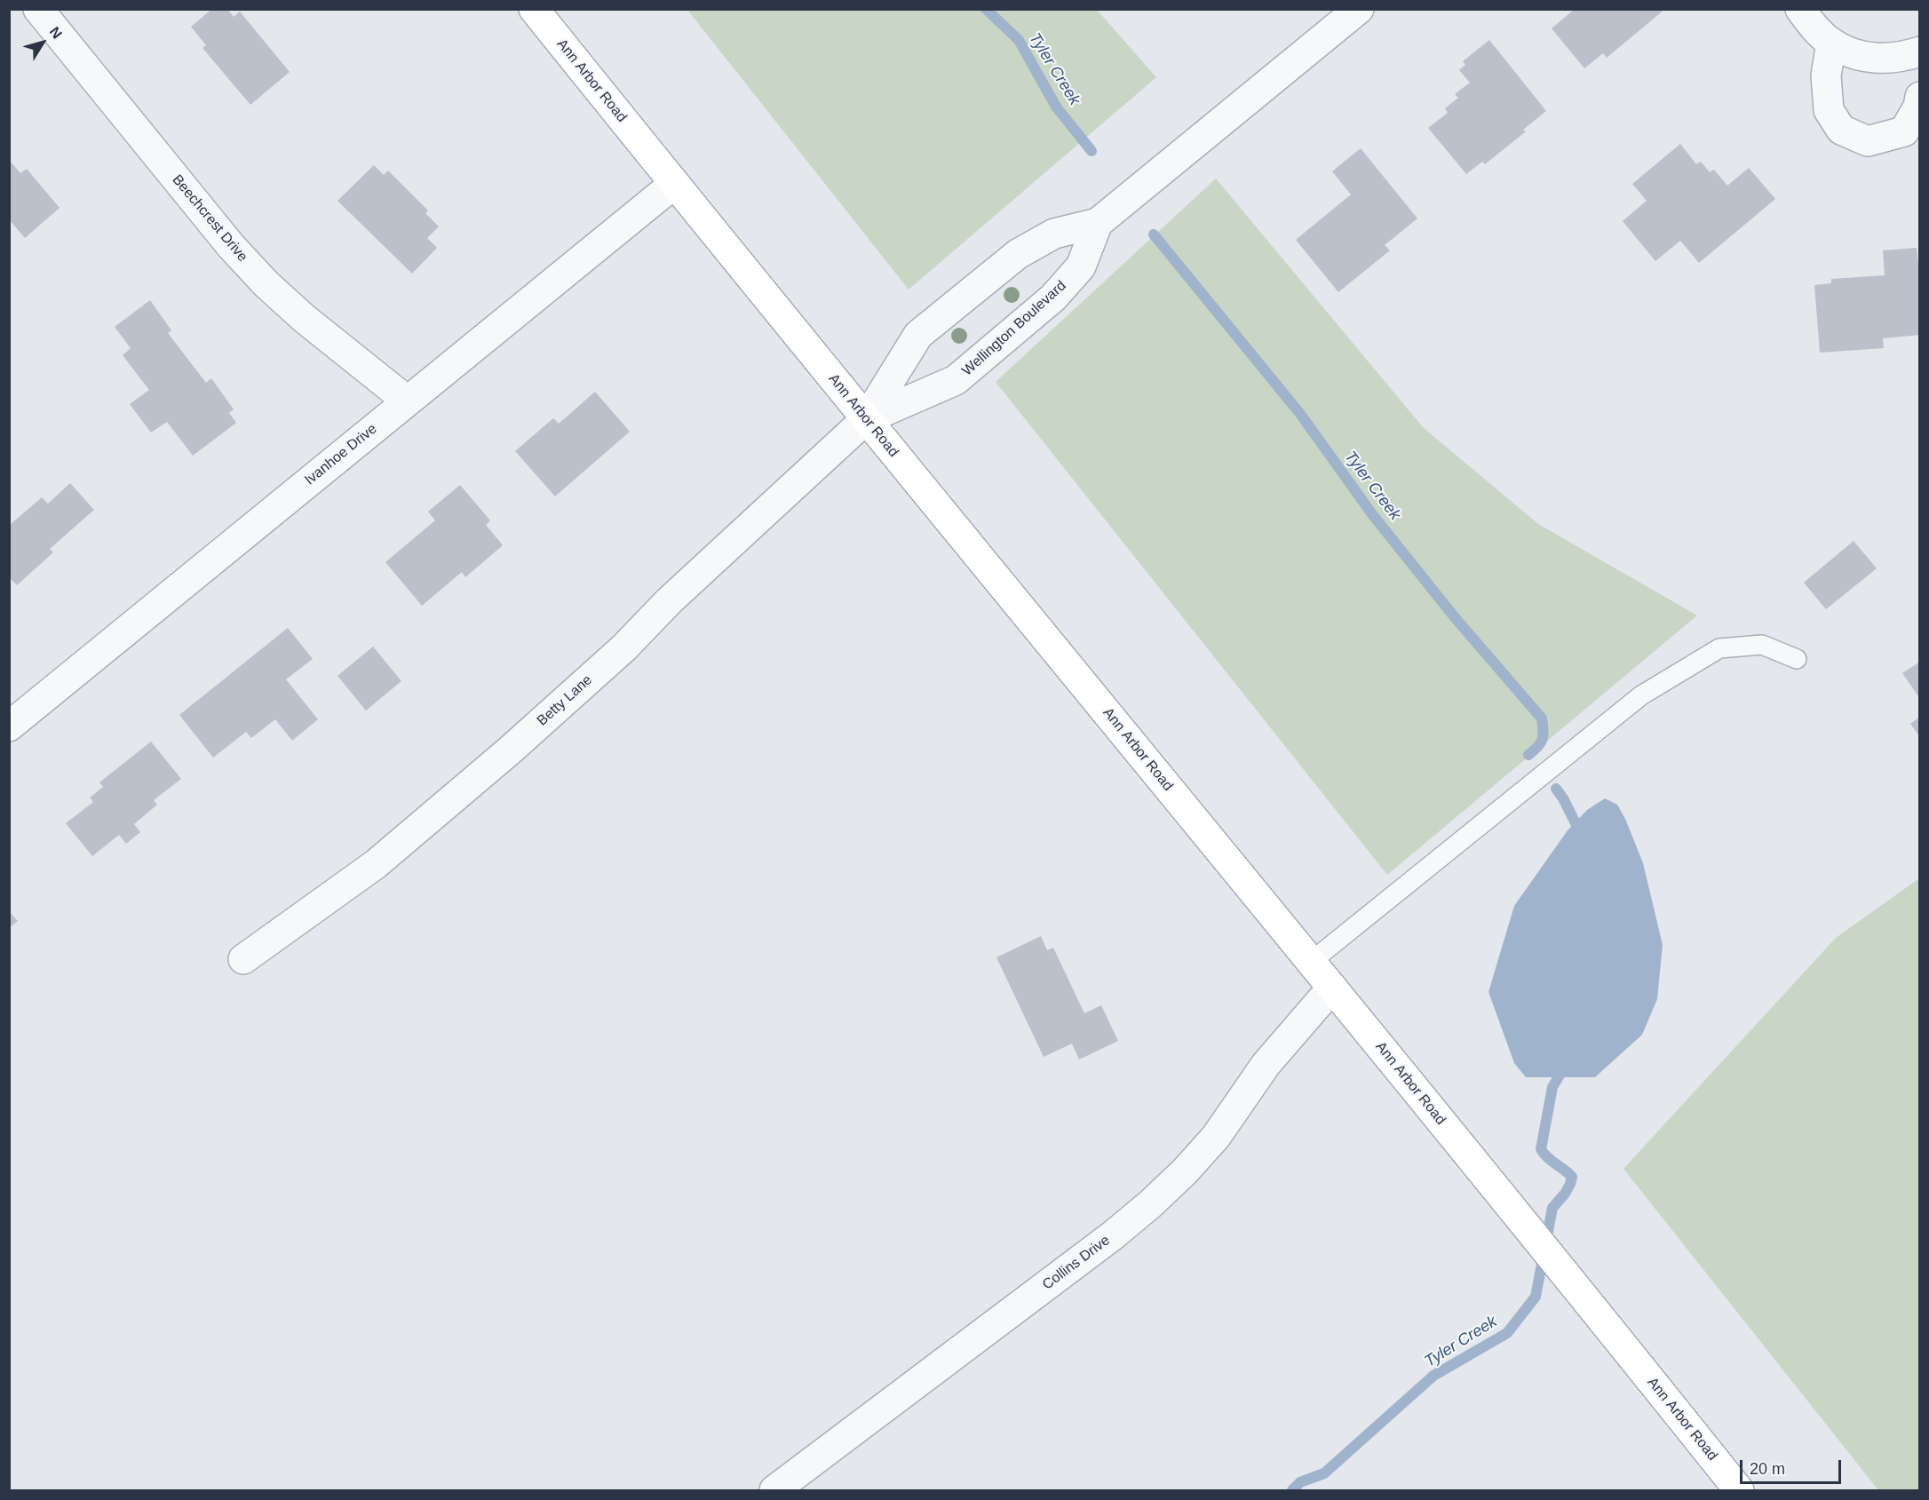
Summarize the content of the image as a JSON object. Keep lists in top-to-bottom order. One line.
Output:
{"streets":{"main road":["Ann Arbor Road"],"street":["Beechcrest Drive","Wellington Boulevard","Ivanhoe Drive","Betty Lane","Collins Drive"]},"crossings":[["Ann Arbor Road","Wellington Boulevard"],["Ann Arbor Road","Ivanhoe Drive"],["Ann Arbor Road","Betty Lane"],["Ann Arbor Road","Collins Drive"],["Beechcrest Drive","Ivanhoe Drive"],["Wellington Boulevard","Betty Lane"]],"water":["Tyler Creek"],"scale_bar":"20 m","north":"top right"}
